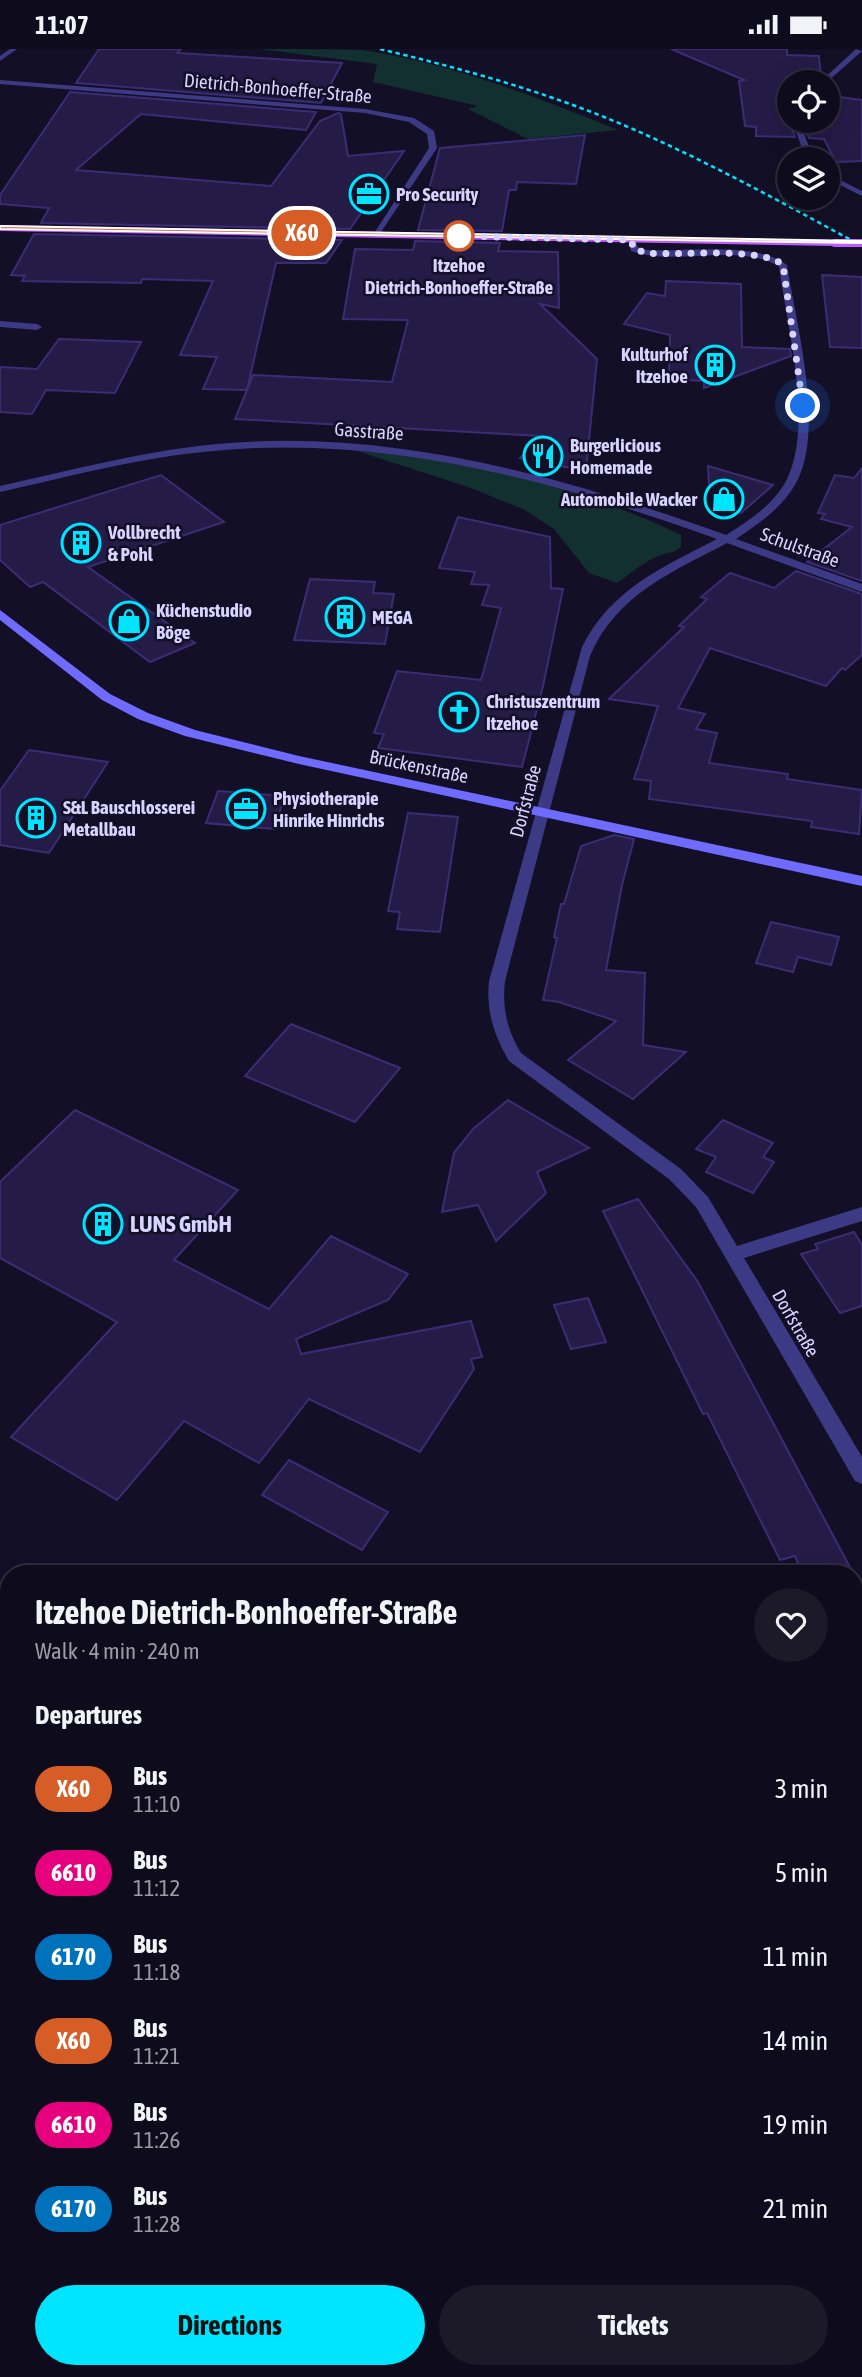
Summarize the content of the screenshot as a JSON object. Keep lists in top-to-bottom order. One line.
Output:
{"streets":{"street":["Dietrich-Bonhoeffer-Straße","Gasstraße","Schulstraße","Brückenstraße","Dorfstraße"]},"crossings":[["Gasstraße","Schulstraße"],["Gasstraße","Dorfstraße"],["Schulstraße","Dorfstraße"],["Brückenstraße","Dorfstraße"]],"places":{"office":["Pro Security","Physiotherapie Hinrike Hinrichs"],"other":["Itzehoe Dietrich-Bonhoeffer-Straße"],"building":["Kulturhof Itzehoe","Vollbrecht & Pohl","MEGA","S&L Bauschlosserei Metallbau","LUNS GmbH"],"restaurant":["Burgerlicious Homemade"],"shop":["Automobile Wacker","Küchenstudio Böge"],"church":["Christuszentrum Itzehoe"]},"lines":["bus line X60"],"page":{"status":"11:07","on_map":"X60","heading":[["Itzehoe Dietrich-Bonhoeffer-Straße","Walk · 4 min · 240 m"],"Departures"],"list":[{"mark":"X60","name":"Bus","note":"11:10","value":"3 min"},{"mark":"6610","name":"Bus","note":"11:12","value":"5 min"},{"mark":"6170","name":"Bus","note":"11:18","value":"11 min"},{"mark":"X60","name":"Bus","note":"11:21","value":"14 min"},{"mark":"6610","name":"Bus","note":"11:26","value":"19 min"},{"mark":"6170","name":"Bus","note":"11:28","value":"21 min"}],"buttons":["Directions","Tickets"]}}
